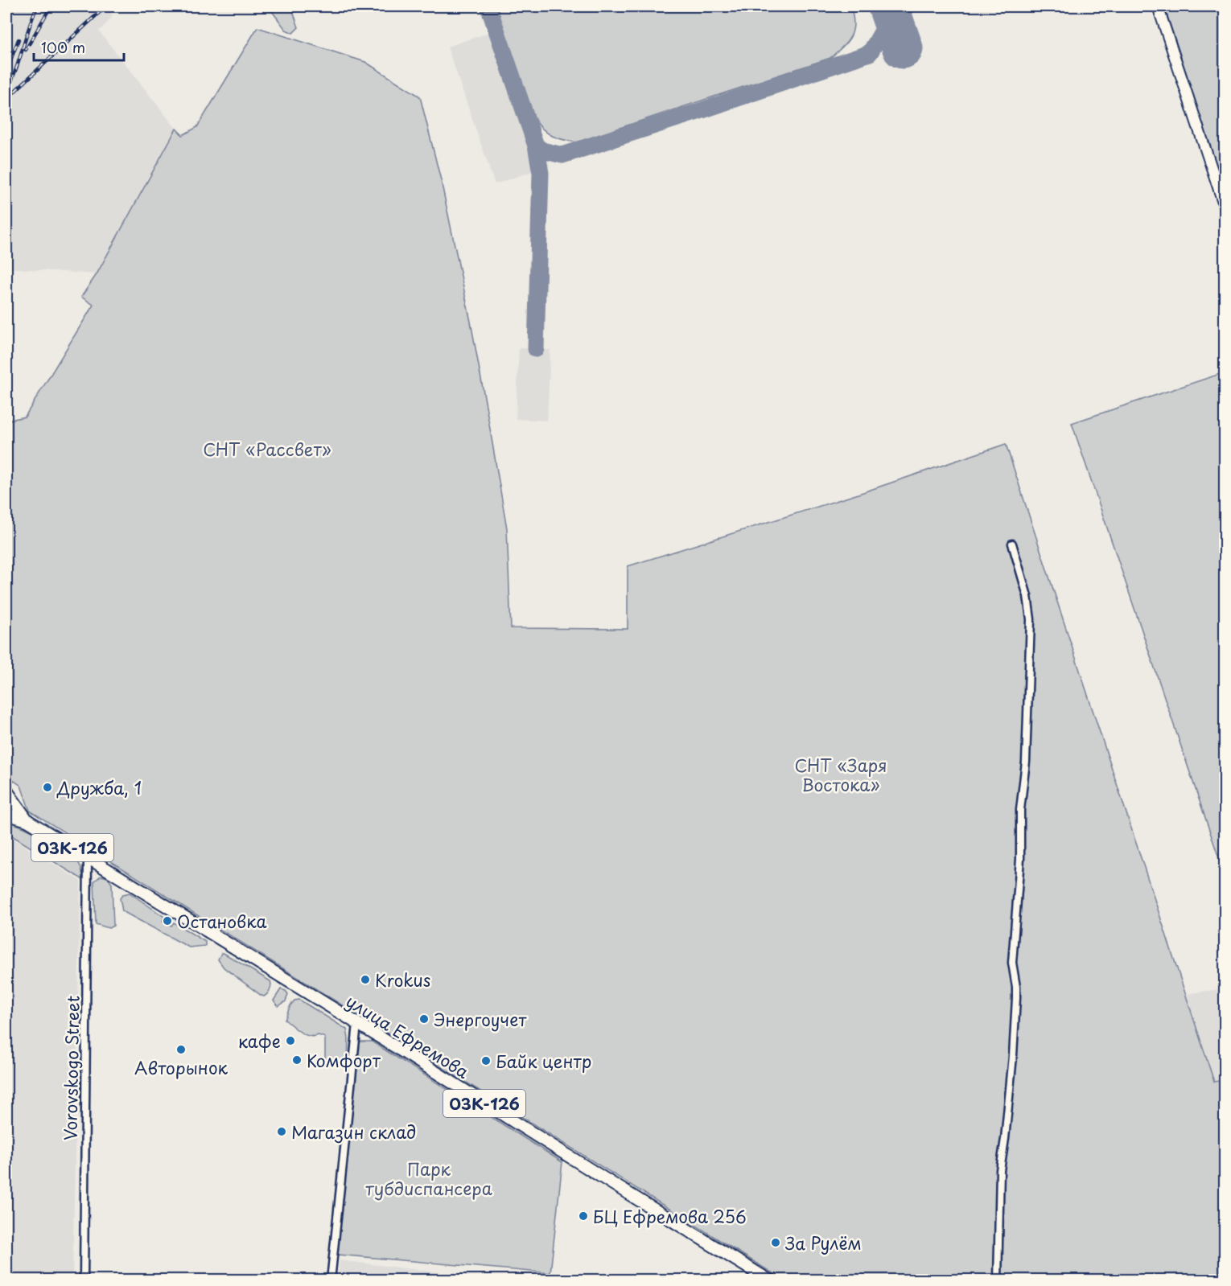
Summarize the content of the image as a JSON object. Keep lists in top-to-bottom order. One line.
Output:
{"streets":{"main road":["03К-126","улица Ефремова"],"street":["Vorovskogo Street"]},"crossings":[["улица Ефремова","Vorovskogo Street"]],"parks":["СНТ «Рассвет»","СНТ «Заря Востока»","Парк тубдиспансера"],"places":["Дружба, 1","Остановка","Krokus","Энергоучет","кафе","Авторынок","Комфорт","Байк центр","Магазин склад","БЦ Ефремова 256","За Рулём"],"scale_bar":"100 m"}
